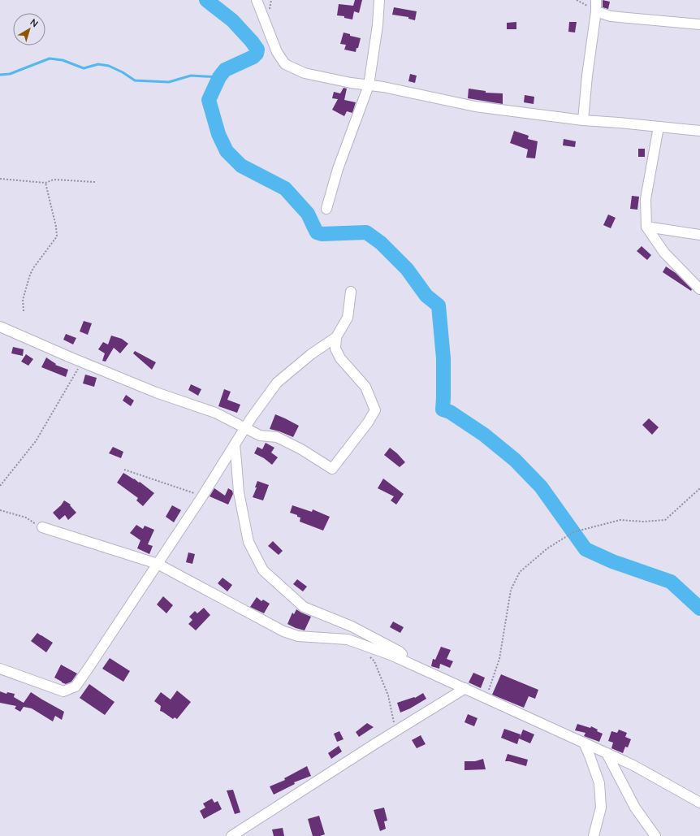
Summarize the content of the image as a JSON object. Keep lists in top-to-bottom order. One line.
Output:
{"north":"top right"}
